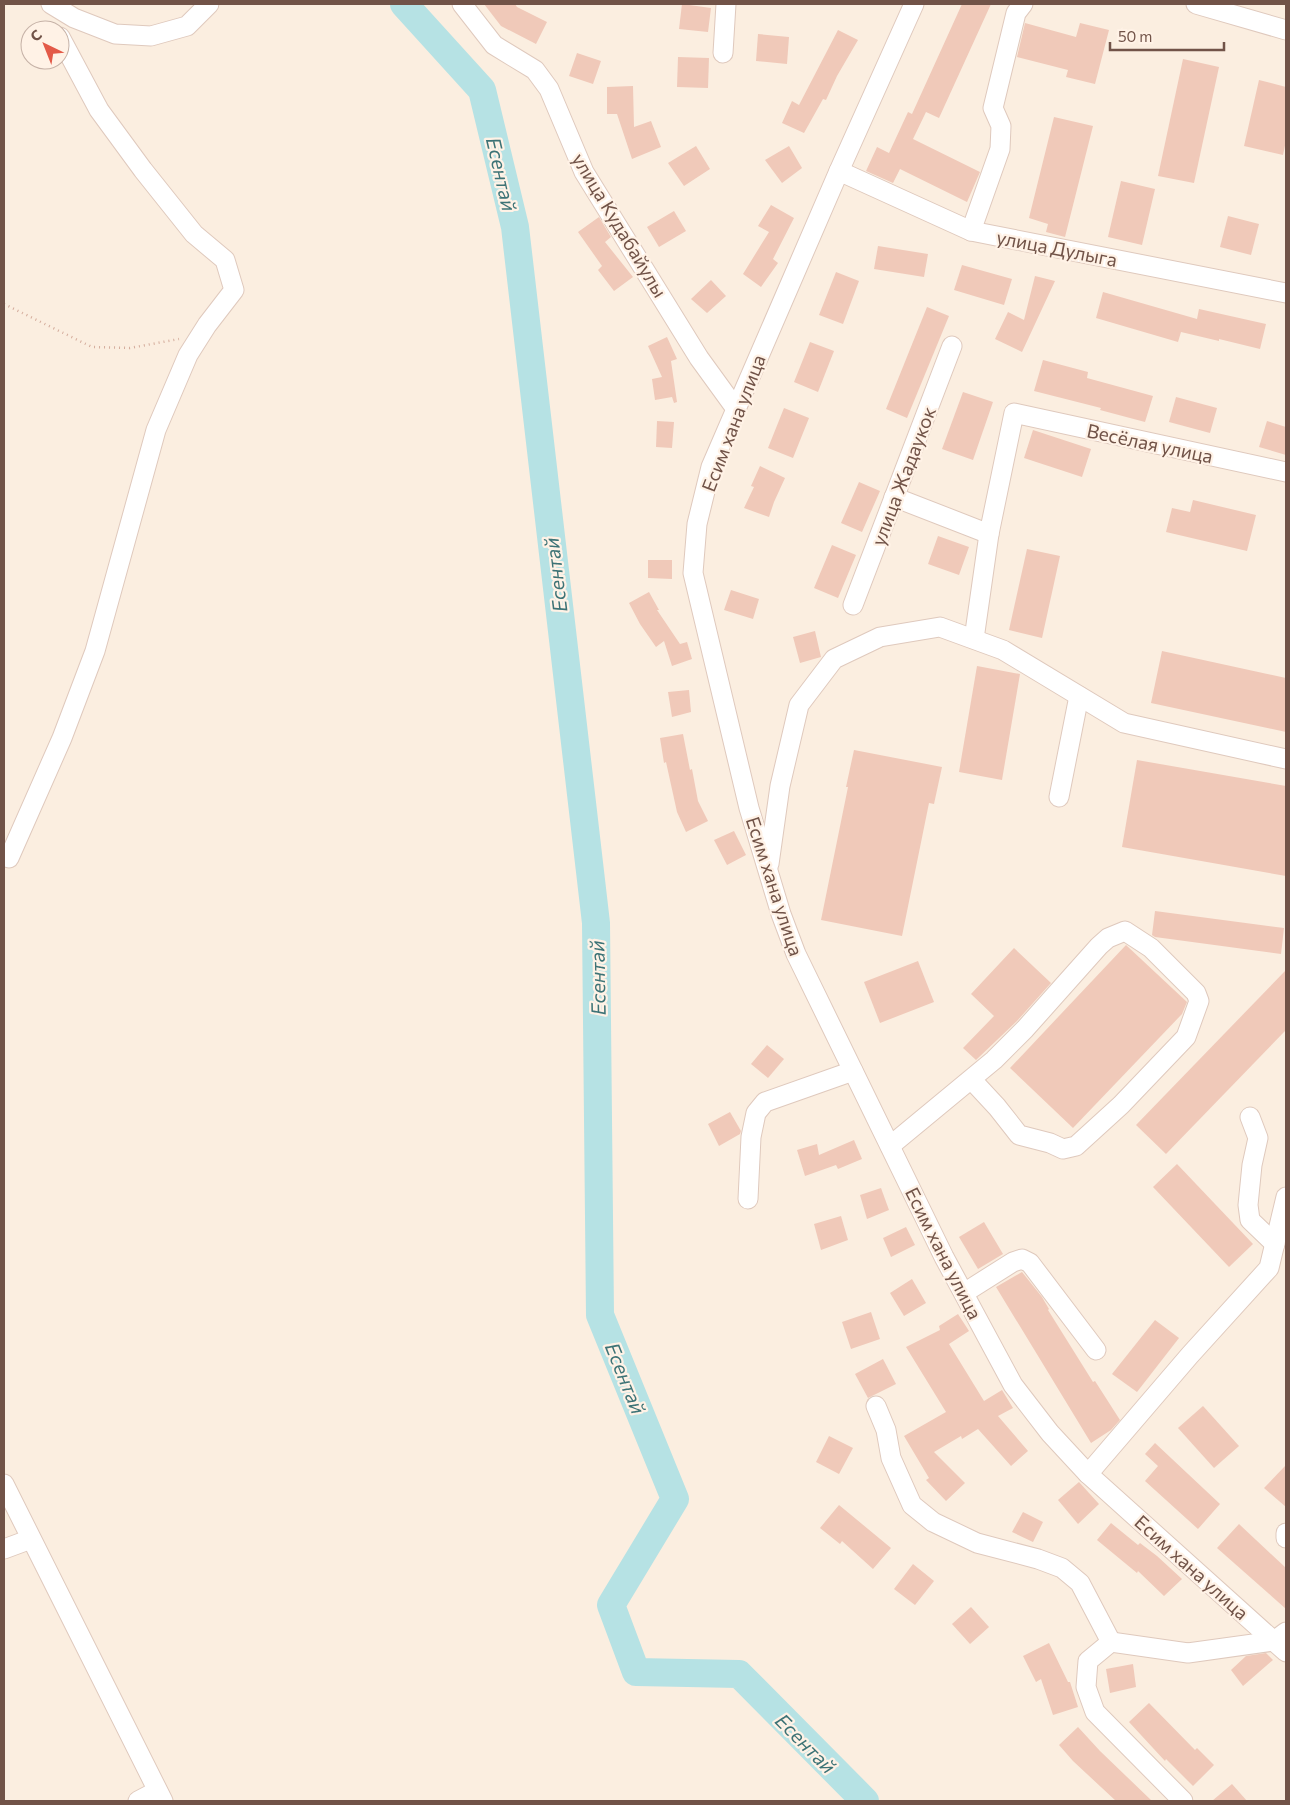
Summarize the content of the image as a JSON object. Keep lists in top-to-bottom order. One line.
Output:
{"streets":{"street":["улица Кудабайулы","улица Дулыга","Есим хана улица","Весёлая улица","улица Жадаукок"]},"crossings":[["улица Кудабайулы","Есим хана улица"],["улица Дулыга","Есим хана улица"]],"water":["Есентай"],"scale_bar":"50 m","north":"top left"}
